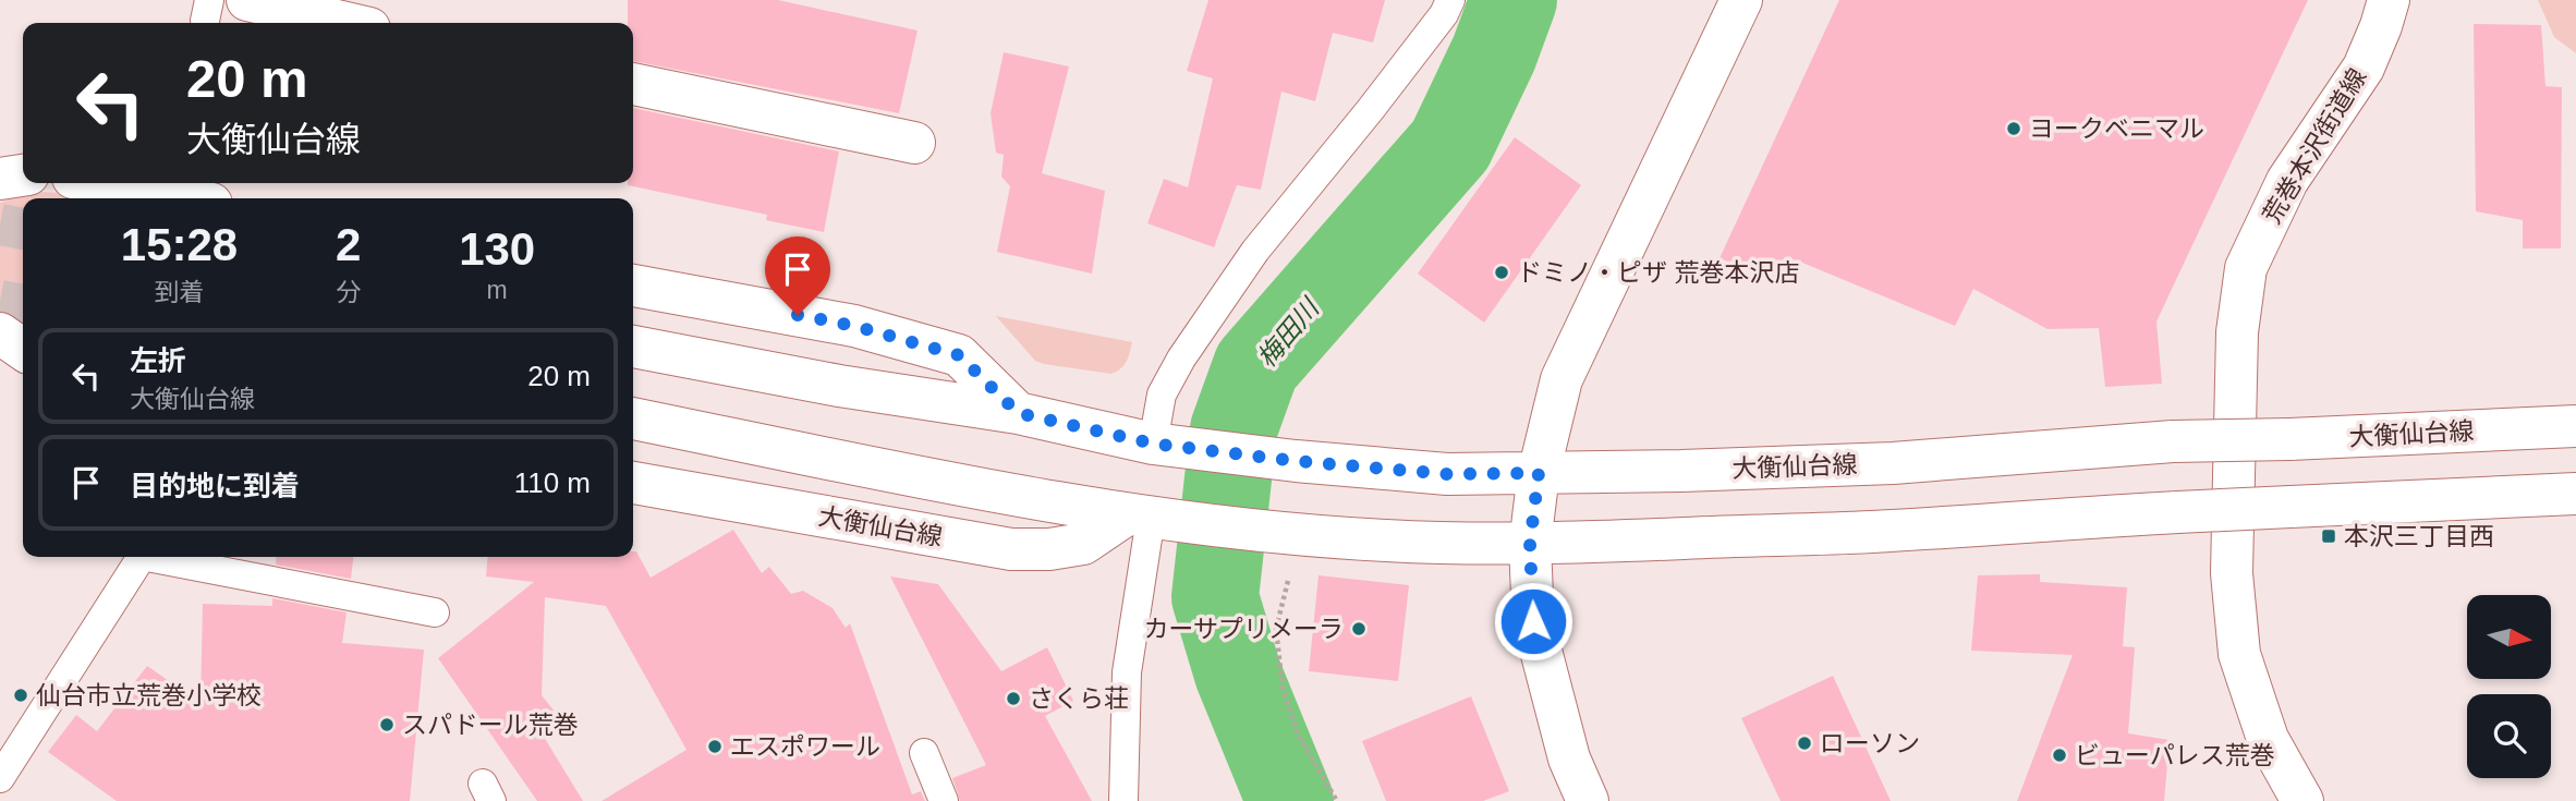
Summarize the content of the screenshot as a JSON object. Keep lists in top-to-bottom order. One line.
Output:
{"streets":{"main road":["荒巻本沢街道線","大衡仙台線"]},"water":["梅田川"],"places":{"other":["ヨークベニマル","ドミノ・ピザ 荒巻本沢店","カーサプリメーラ","仙台市立荒巻小学校","さくら荘","スパドール荒巻","ローソン","エスポワール","ビューパレス荒巻"],"transit":["本沢三丁目西"]},"north":"right","page":{"turn":["20 m","大衡仙台線"],"eta":["15:28","到着","2","分","130","m"],"list":[{"name":"左折","note":"大衡仙台線","value":"20 m"},{"name":"目的地に到着","value":"110 m"}]}}
